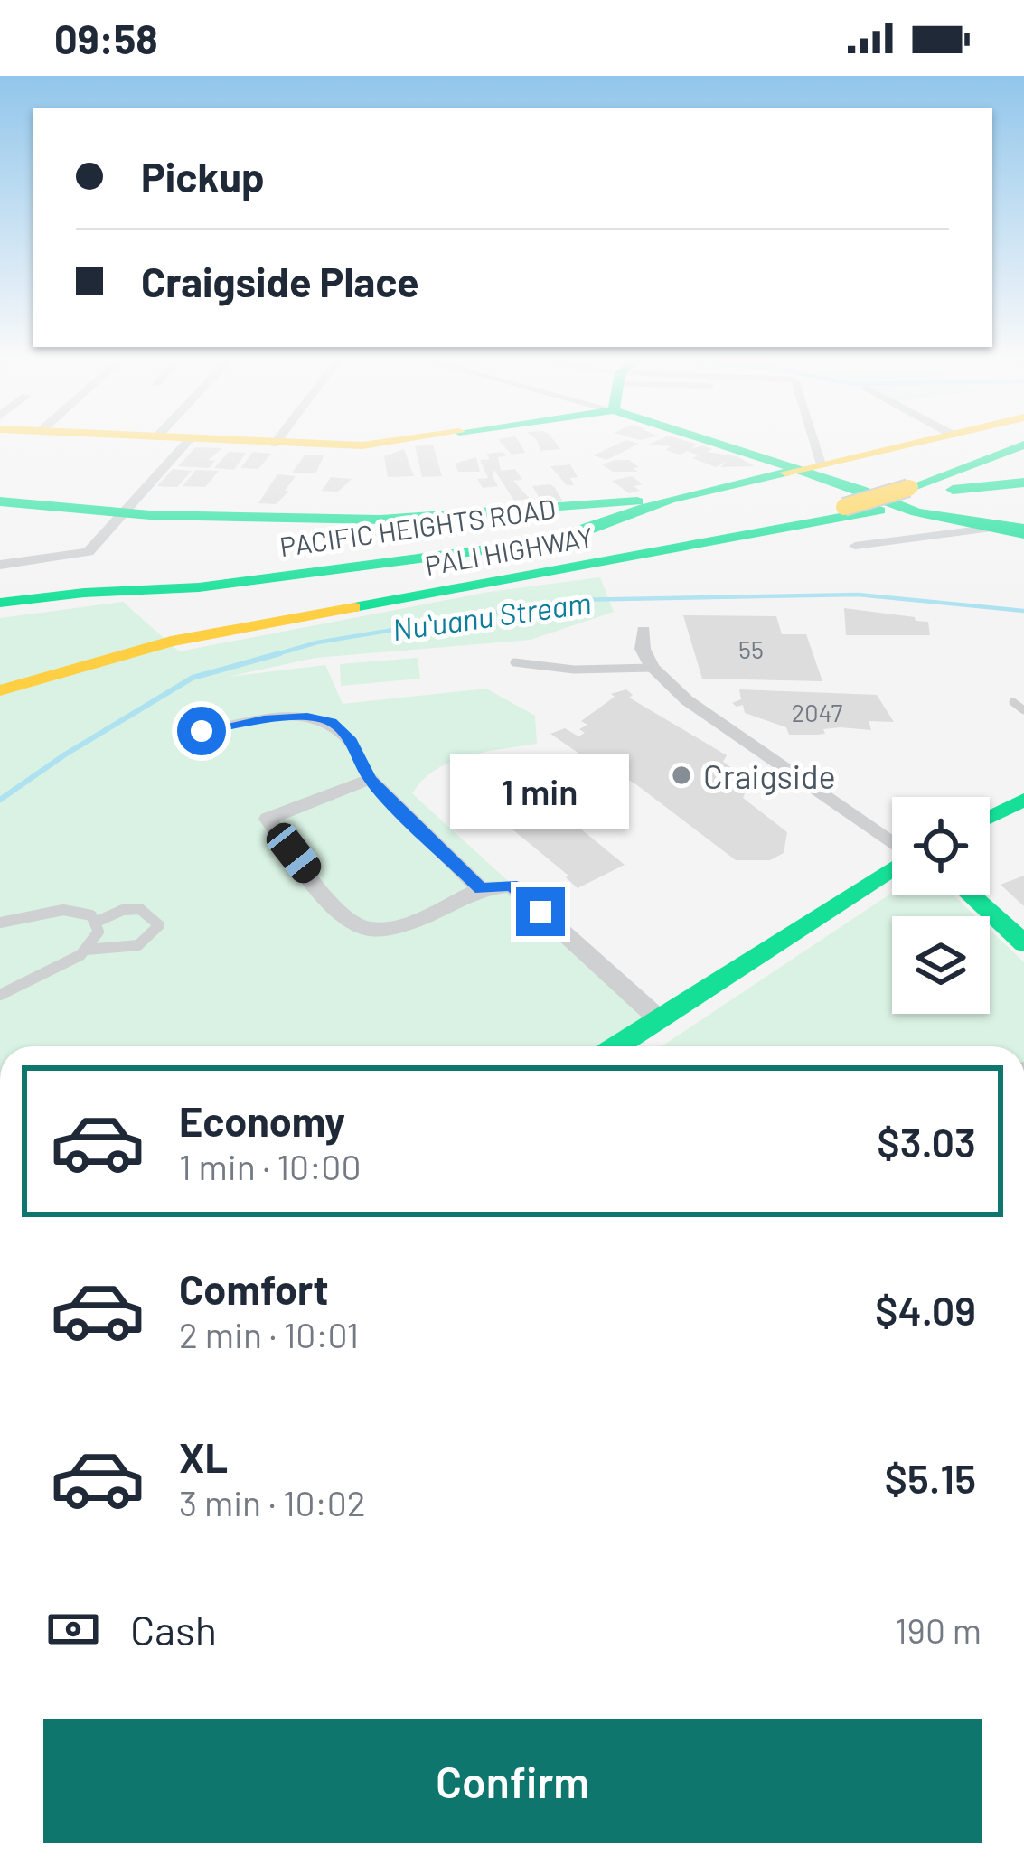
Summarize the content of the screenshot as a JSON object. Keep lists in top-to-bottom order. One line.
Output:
{"streets":{"main road":["PACIFIC HEIGHTS ROAD","PALI HIGHWAY"]},"water":["Nuʻuanu Stream"],"places":["Craigside"],"house_numbers":["55","2047"],"page":{"status":"09:58","banner":["Pickup","Craigside Place"],"bubble":"1 min","list":[{"name":"Economy","note":"1 min · 10:00","value":"$3.03"},{"name":"Comfort","note":"2 min · 10:01","value":"$4.09"},{"name":"XL","note":"3 min · 10:02","value":"$5.15"}],"pay":["Cash","190 m"],"buttons":"Confirm"}}
